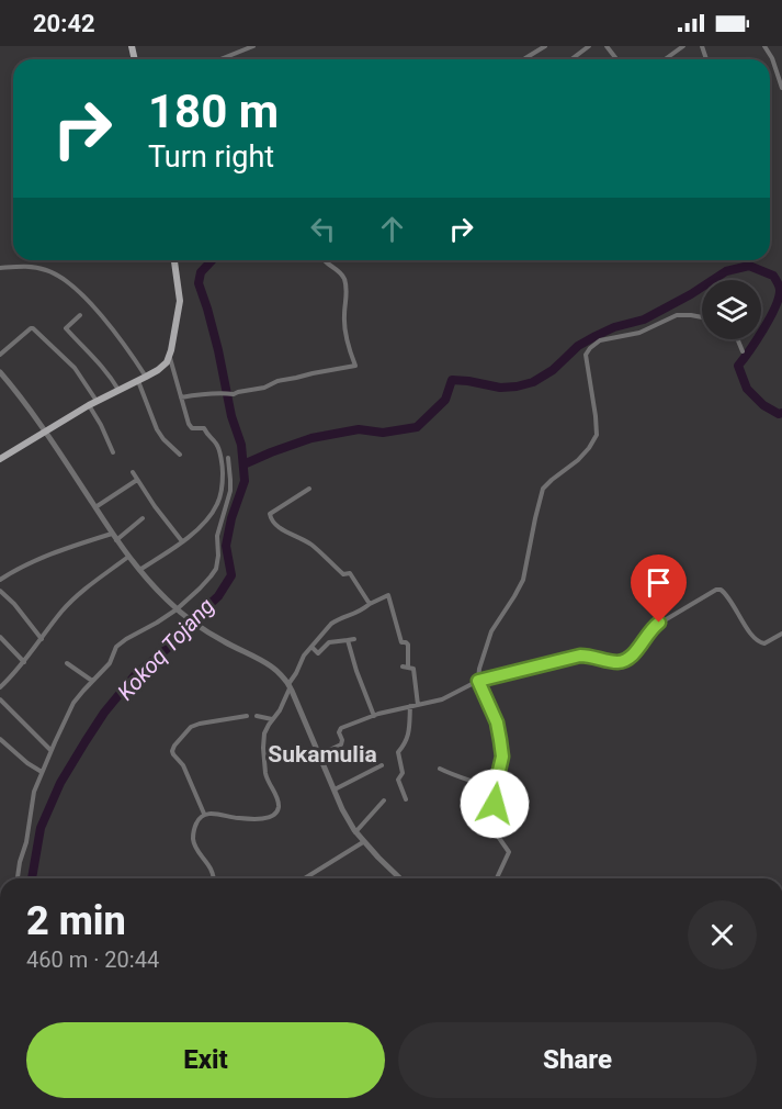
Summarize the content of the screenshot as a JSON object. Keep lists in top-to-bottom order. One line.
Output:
{"districts":["Sukamulia"],"water":["Kokoq Tojang"],"page":{"status":"20:42","turn":["180 m","Turn right"],"heading":["2 min","460 m · 20:44"],"buttons":["Exit","Share"]}}
